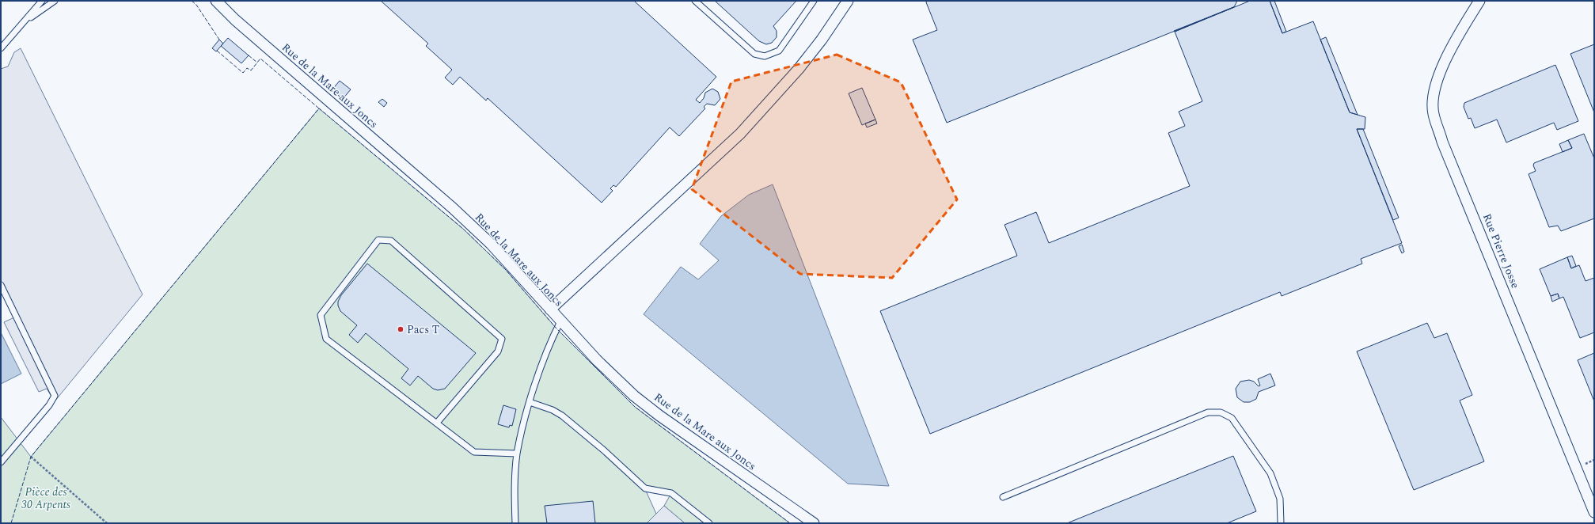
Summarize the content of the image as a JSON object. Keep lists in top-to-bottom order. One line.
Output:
{"streets":{"street":["Rue de la Mare aux Joncs","Rue Pierre Josse"]},"parks":["Pièce des 30 Arpents"],"places":["Pacs T"]}
